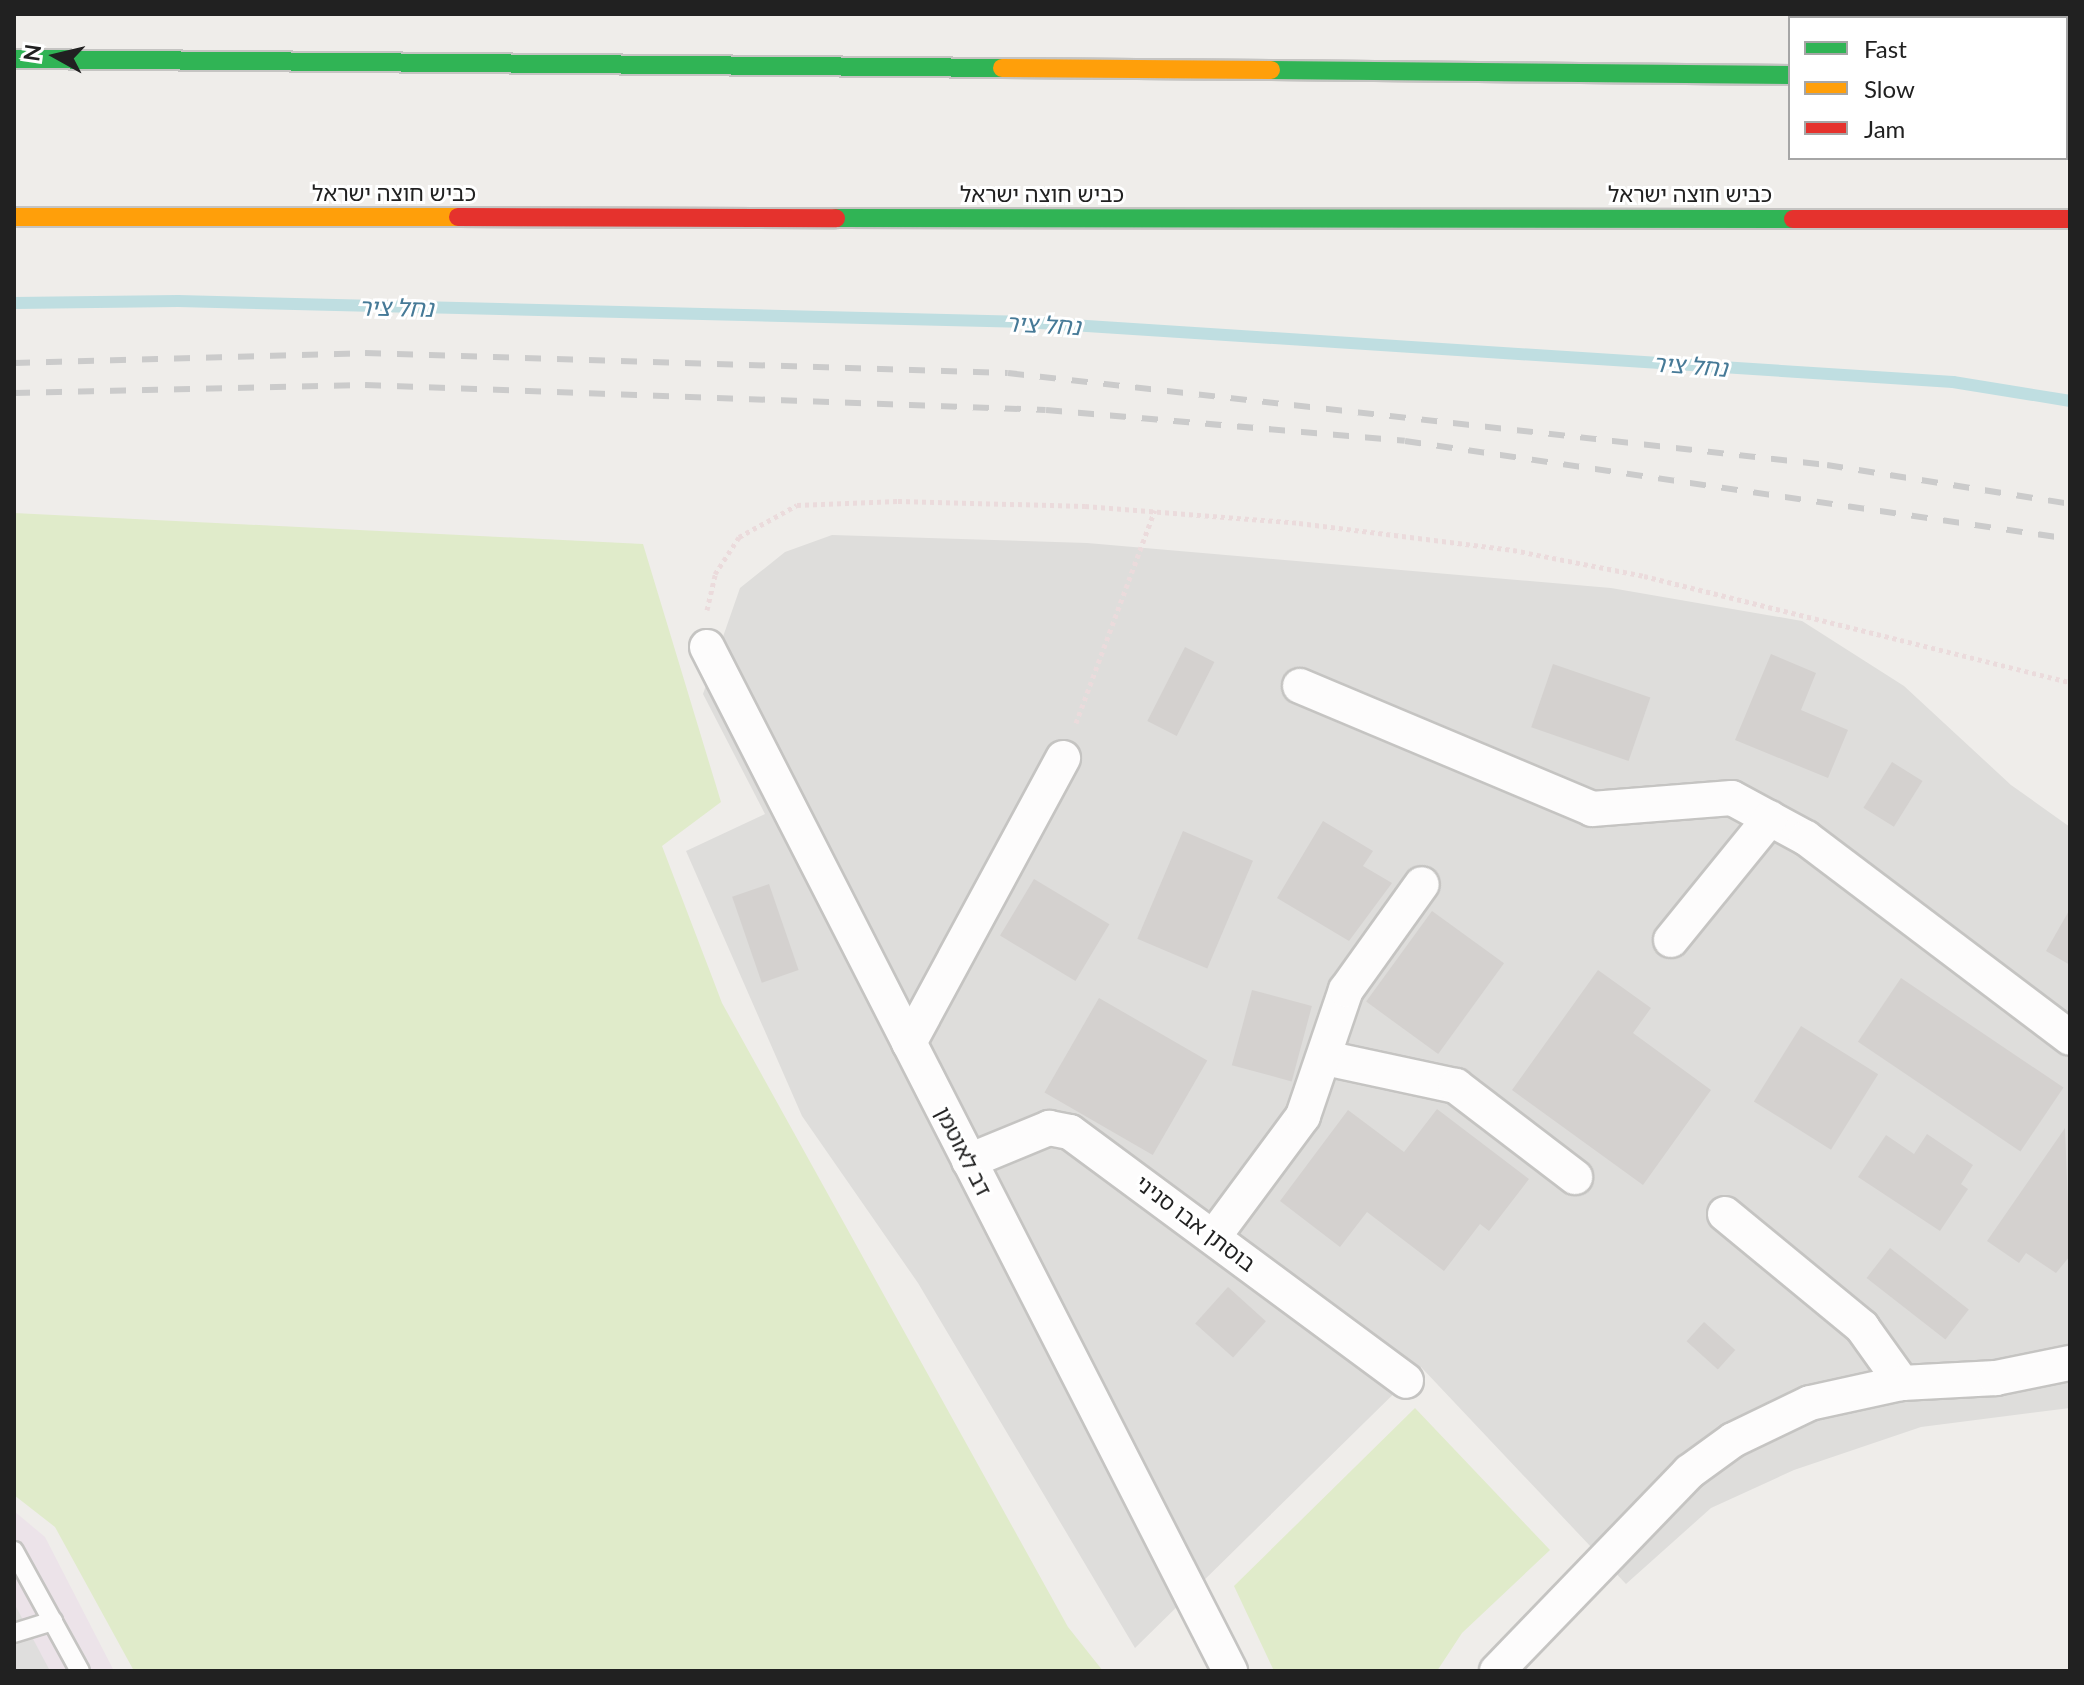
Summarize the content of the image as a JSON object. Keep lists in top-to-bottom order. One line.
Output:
{"streets":{"highway":["כביש חוצה ישראל"],"street":["דב לאוטמן","בוסתן אבו סניני"]},"crossings":[["דב לאוטמן","בוסתן אבו סניני"]],"water":["נחל ציר"],"legend":["Fast","Slow","Jam"],"north":"left"}
